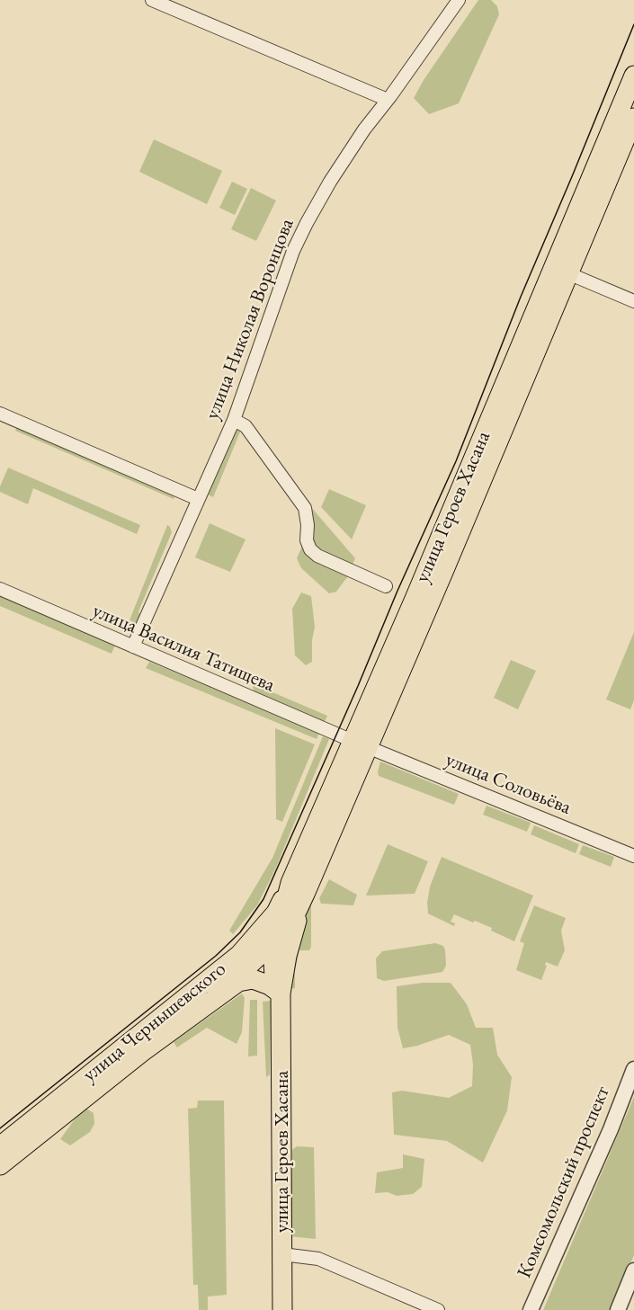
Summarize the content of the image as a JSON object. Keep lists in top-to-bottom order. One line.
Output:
{"streets":{"main road":["улица Героев Хасана","улица Чернышевского"],"street":["улица Николая Воронцова","улица Василия Татищева","улица Соловьёва","Комсомольский проспект"]},"crossings":[["улица Николая Воронцова","улица Василия Татищева"],["улица Героев Хасана","улица Василия Татищева"],["улица Героев Хасана","улица Соловьёва"],["улица Героев Хасана","улица Чернышевского"],["улица Василия Татищева","улица Соловьёва"]]}
